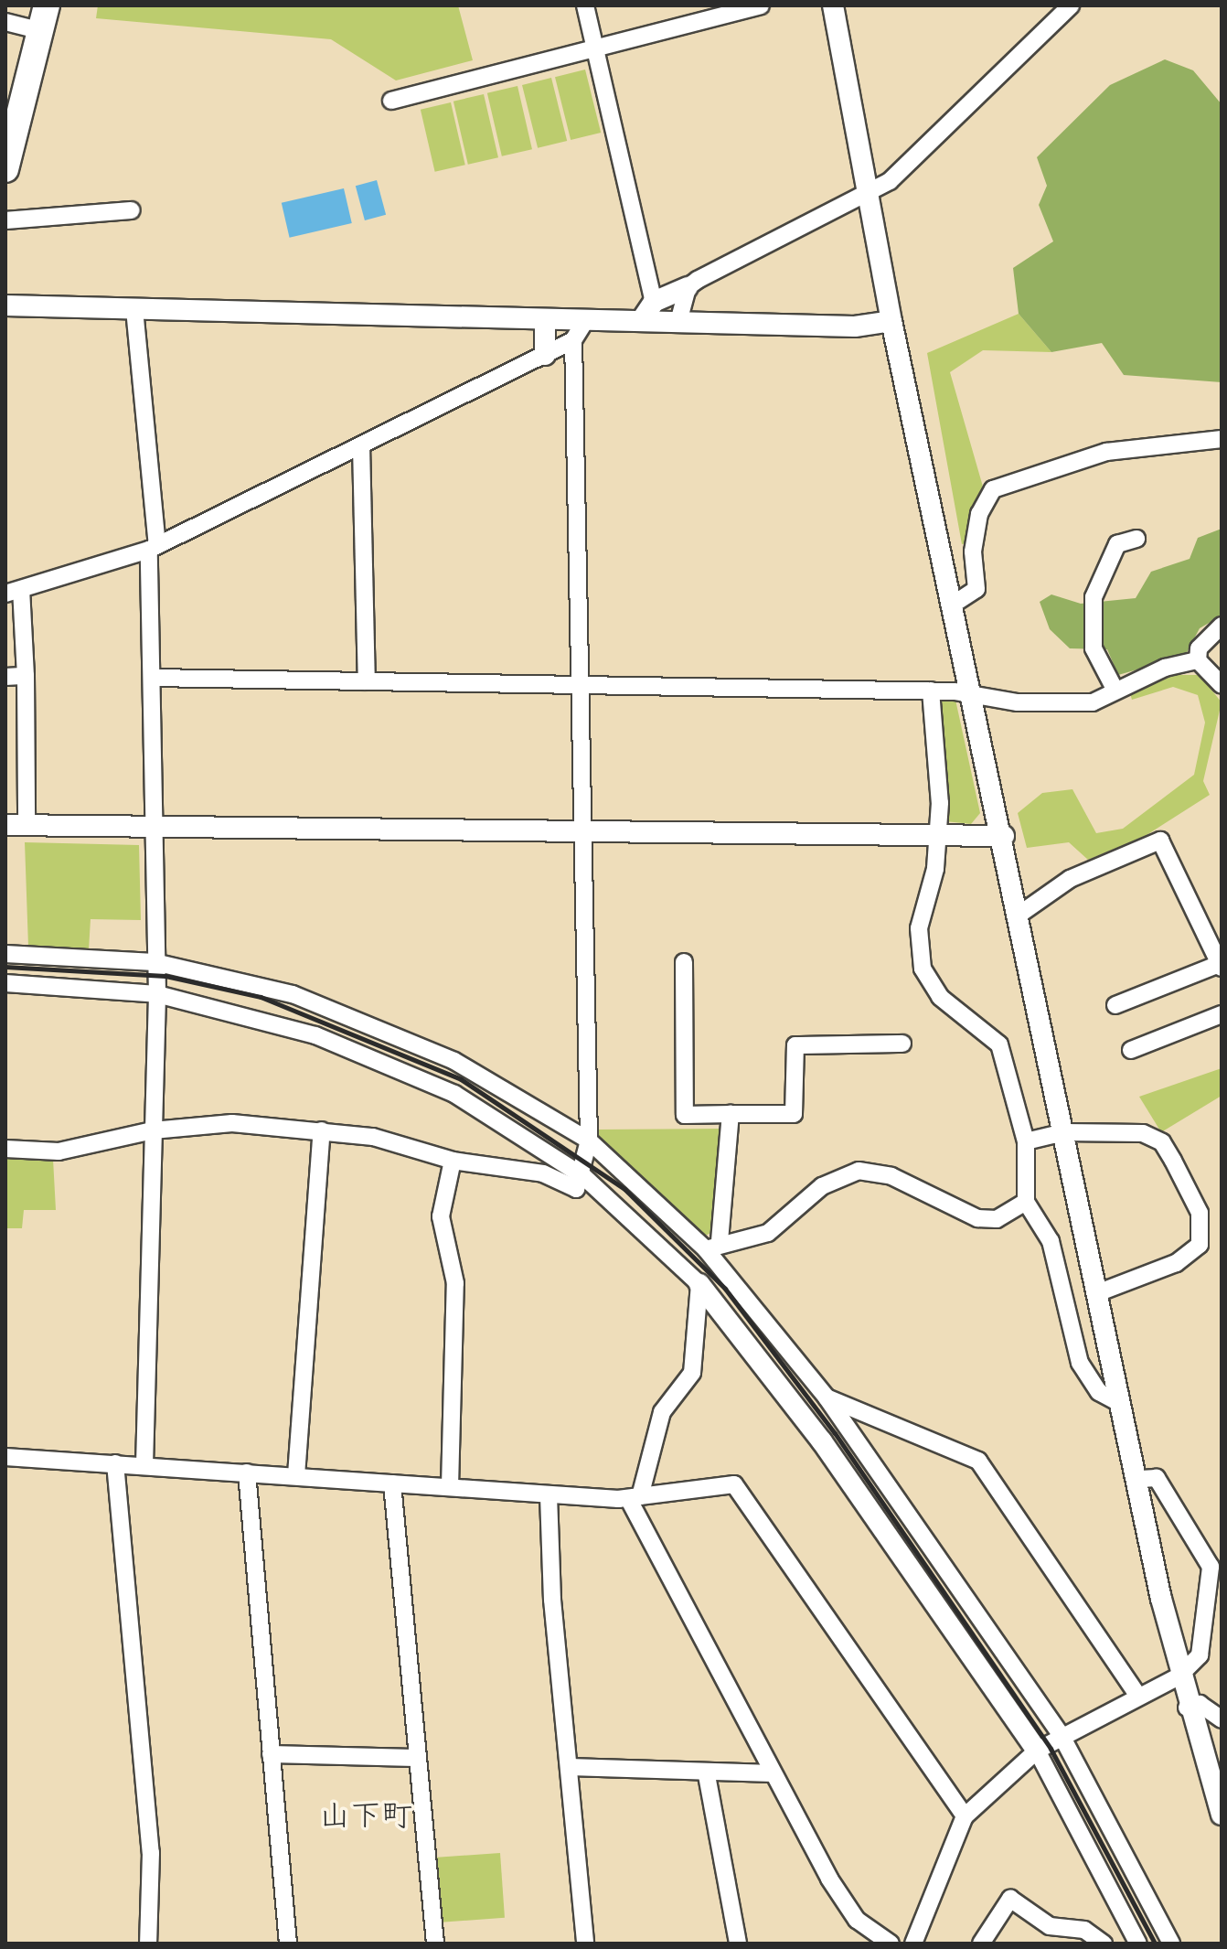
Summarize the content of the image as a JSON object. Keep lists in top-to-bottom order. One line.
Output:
{"districts":["山下町"]}
